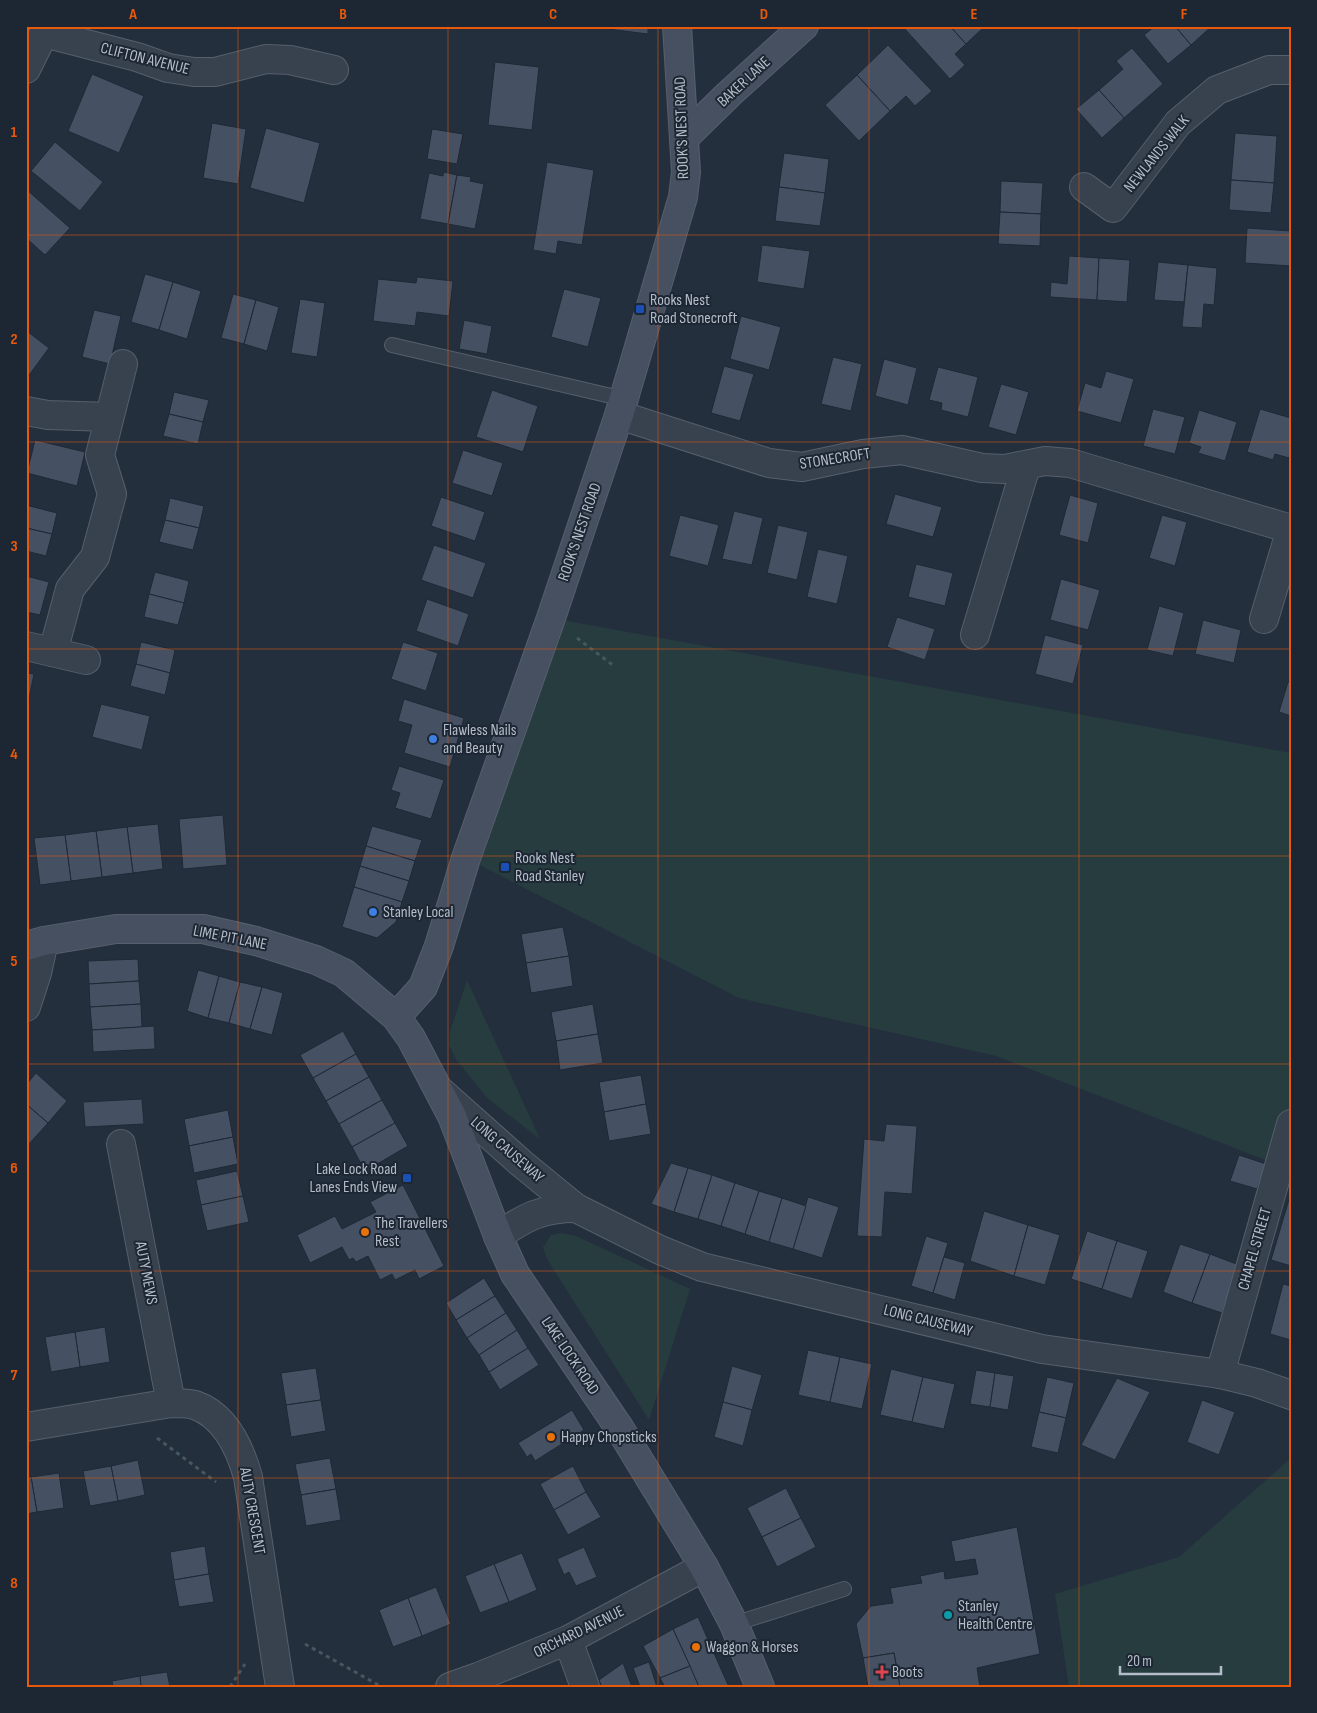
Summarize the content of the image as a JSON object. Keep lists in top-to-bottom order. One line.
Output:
{"streets":{"street":["CLIFTON AVENUE","BAKER LANE","ROOK'S NEST ROAD","NEWLANDS WALK","STONECROFT","LIME PIT LANE","LONG CAUSEWAY","CHAPEL STREET","AUTY MEWS","LAKE LOCK ROAD","AUTY CRESCENT","ORCHARD AVENUE"]},"crossings":[["BAKER LANE","ROOK'S NEST ROAD"],["ROOK'S NEST ROAD","STONECROFT"],["ROOK'S NEST ROAD","LIME PIT LANE"],["ROOK'S NEST ROAD","LAKE LOCK ROAD"],["LIME PIT LANE","LAKE LOCK ROAD"],["LONG CAUSEWAY","CHAPEL STREET"],["LONG CAUSEWAY","LAKE LOCK ROAD"],["AUTY MEWS","AUTY CRESCENT"],["LAKE LOCK ROAD","ORCHARD AVENUE"]],"places":{"transit":["Rooks Nest Road Stonecroft","Rooks Nest Road Stanley","Lake Lock Road Lanes Ends View"],"other":["Flawless Nails and Beauty","Stanley Local","The Travellers Rest","Happy Chopsticks","Stanley Health Centre","Waggon & Horses"],"health":["Boots"]},"scale_bar":"20 m","grid":{"columns":["A","B","C","D","E","F"],"rows":["1","2","3","4","5","6","7","8"]}}
